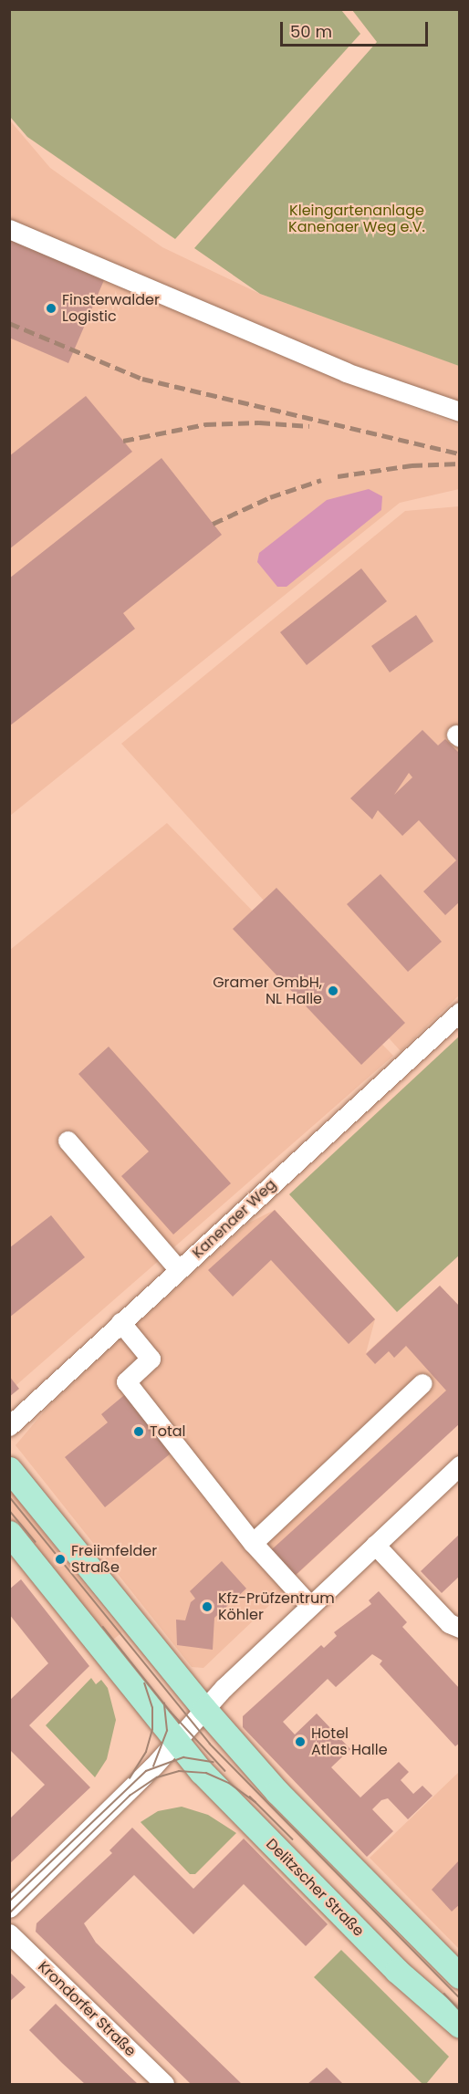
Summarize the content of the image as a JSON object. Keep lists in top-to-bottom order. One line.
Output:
{"streets":{"main road":["Delitzscher Straße"],"street":["Kanenaer Weg","Krondorfer Straße"]},"parks":["Kleingartenanlage Kanenaer Weg e.V."],"places":["Finsterwalder Logistic","Gramer GmbH, NL Halle","Total","Freiimfelder Straße","Kfz-Prüfzentrum Köhler","Hotel Atlas Halle"],"scale_bar":"50 m"}
